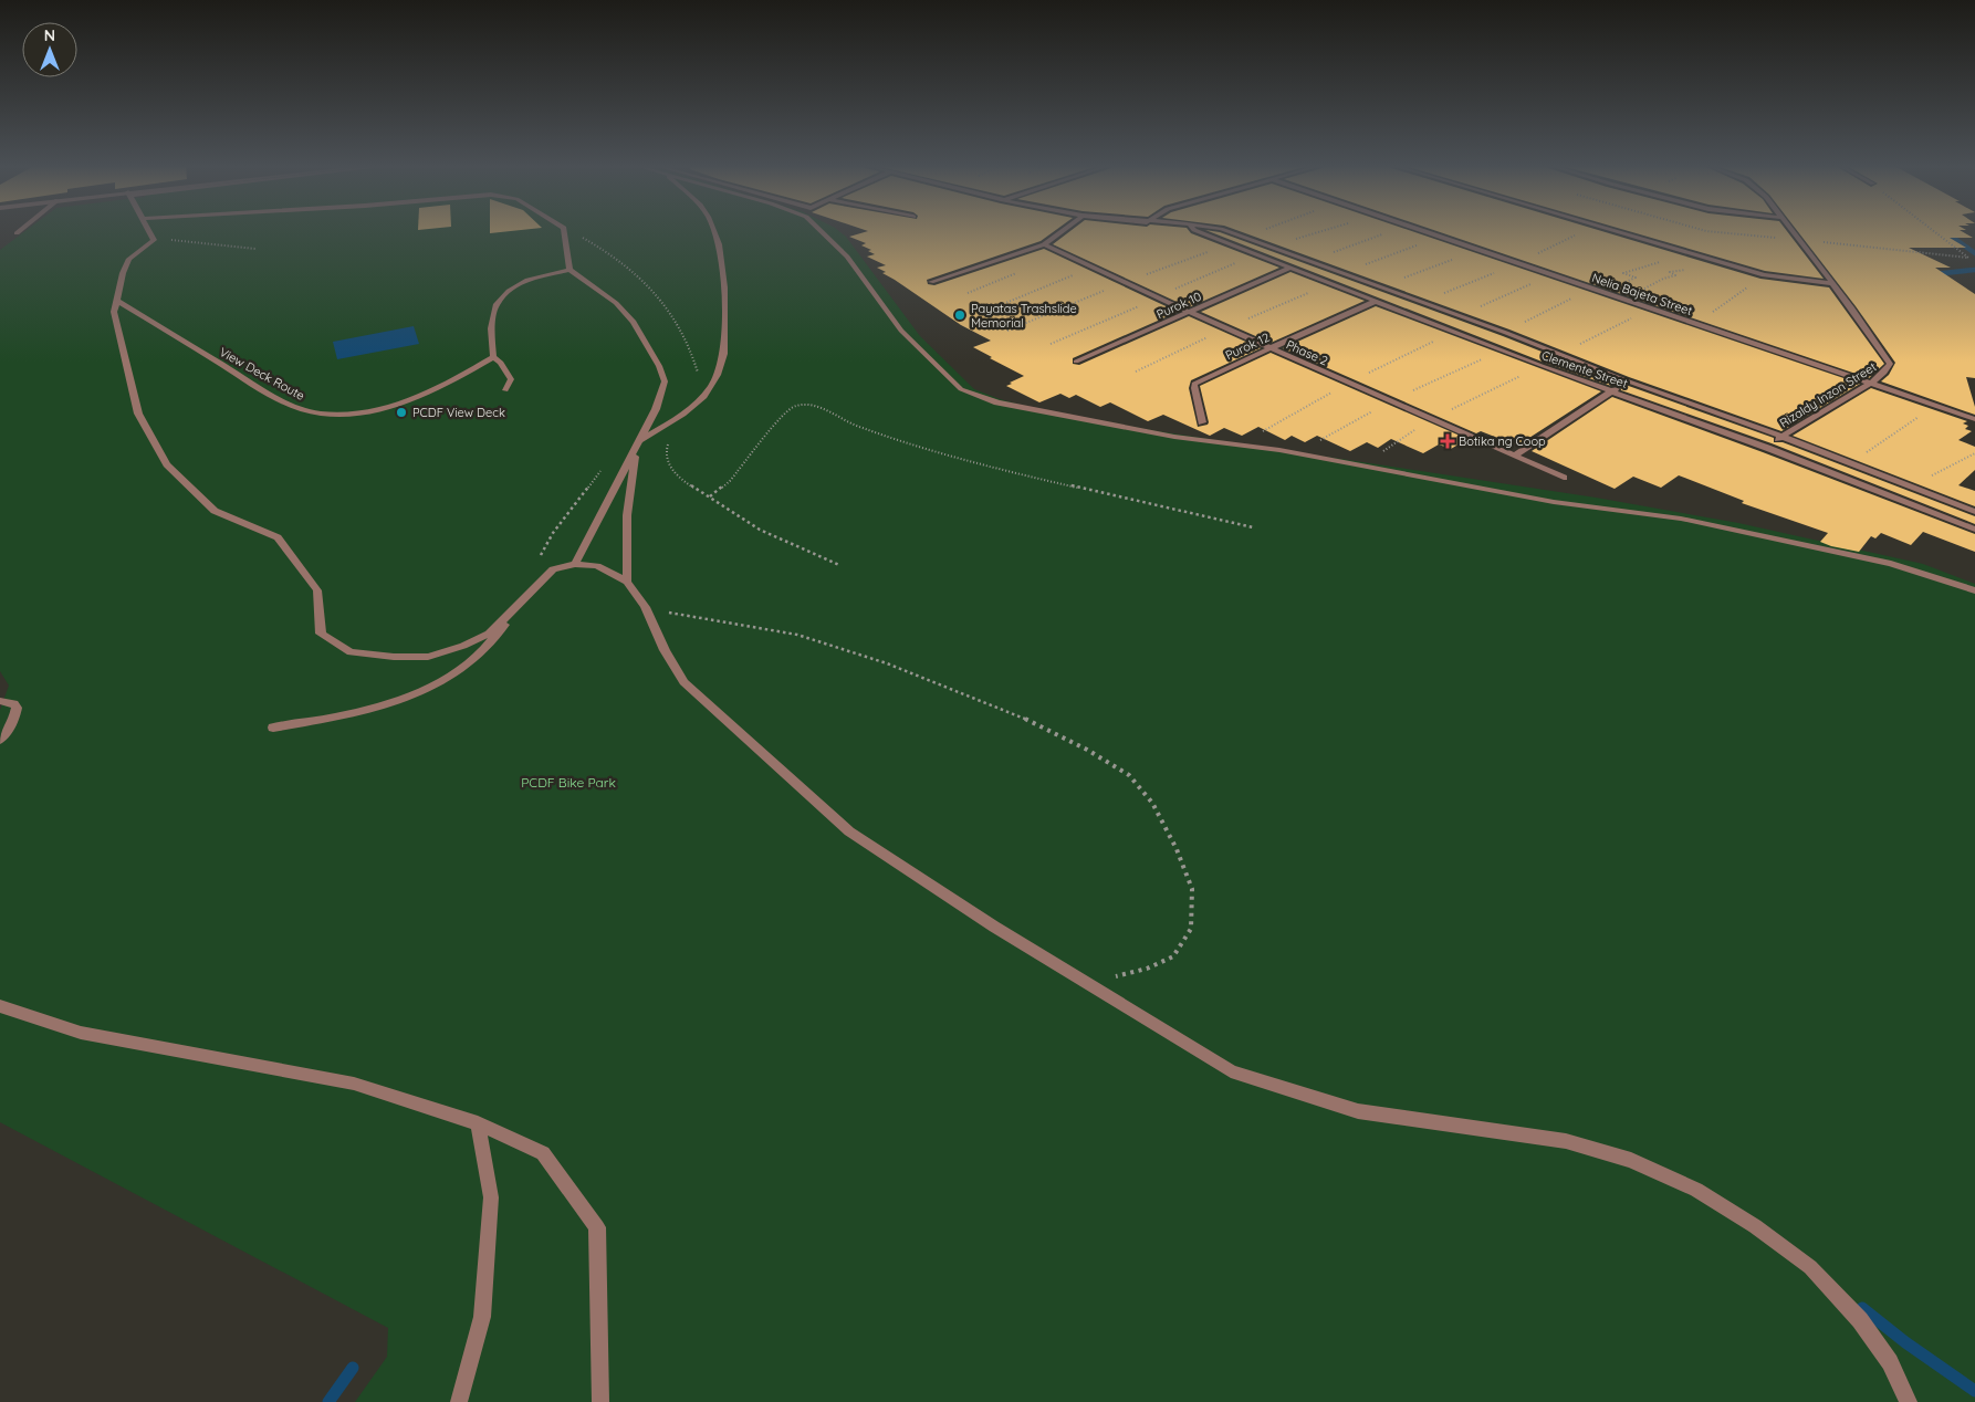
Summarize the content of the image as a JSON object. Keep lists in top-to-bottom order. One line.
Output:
{"streets":{"street":["Nelia Bajeta Street","Purok 10","Purok 12","Phase 2","Clemente Street","View Deck Route","Rizaldy Inzon Street"]},"crossings":[["Nelia Bajeta Street","Rizaldy Inzon Street"],["Purok 10","Phase 2"],["Purok 10","Clemente Street"],["Purok 12","Phase 2"],["Purok 12","Clemente Street"],["Clemente Street","Rizaldy Inzon Street"]],"parks":["PCDF Bike Park"],"places":{"other":["Payatas Trashslide Memorial","PCDF View Deck"],"health":["Botika ng Coop"]},"north":"top"}
